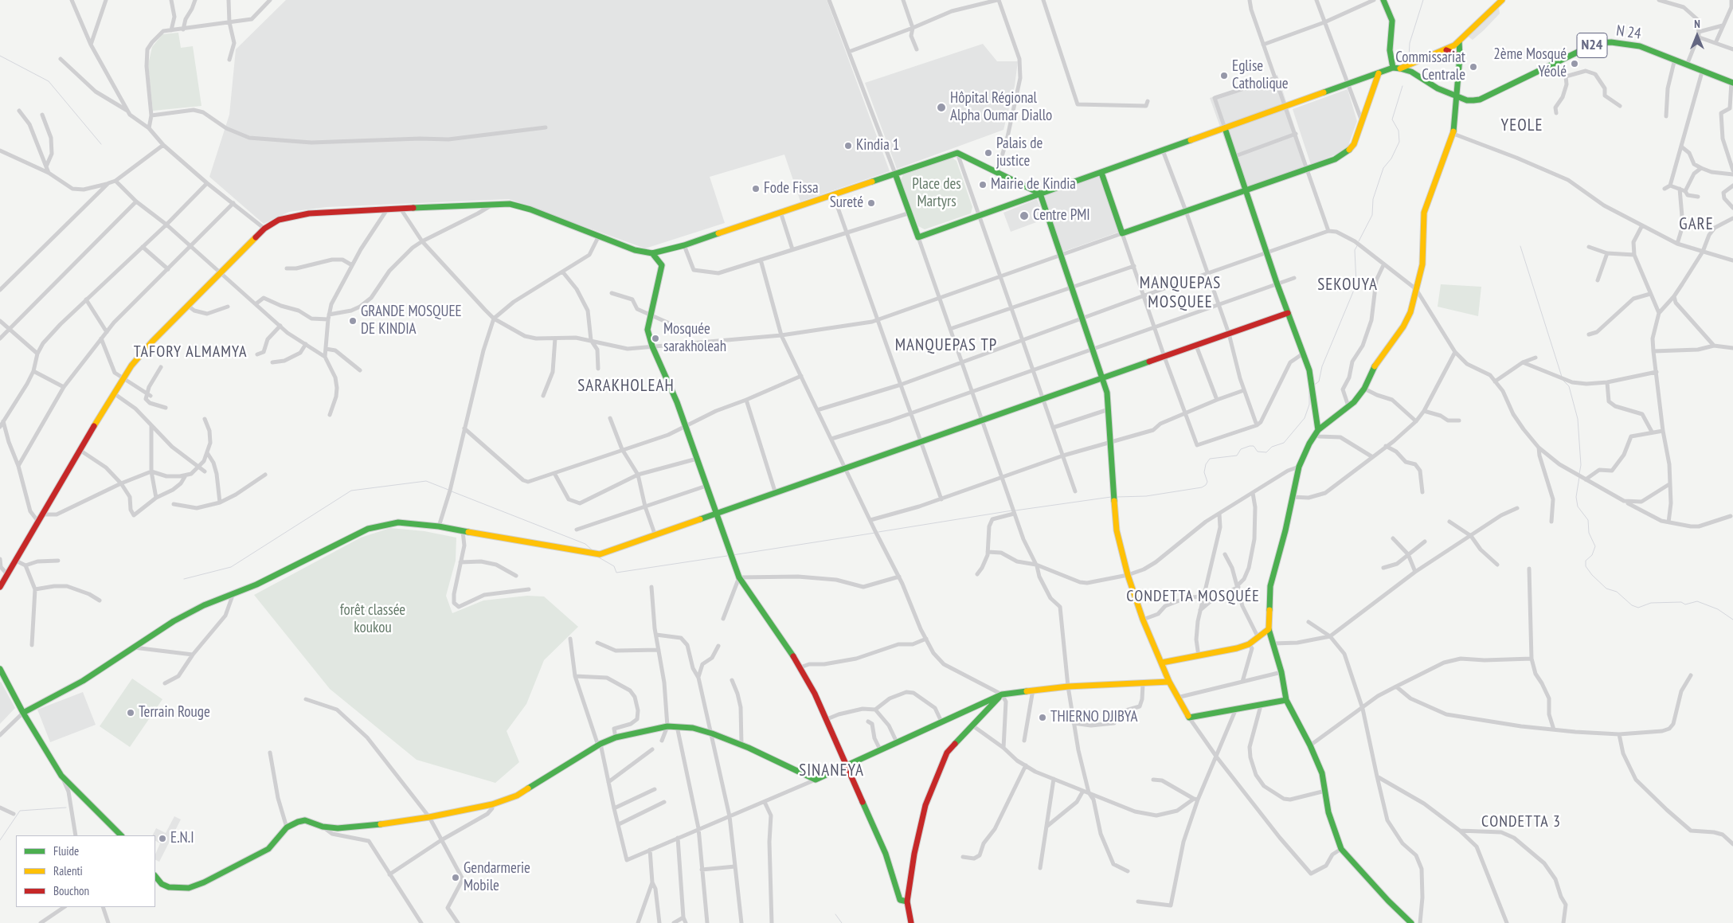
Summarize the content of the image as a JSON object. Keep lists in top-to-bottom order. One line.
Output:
{"streets":{"street":["N 24","N24"]},"crossings":[["N 24","N24"]],"districts":["YEOLE","GARE","MANQUEPAS MOSQUEE","SEKOUYA","MANQUEPAS TP","TAFORY ALMAMYA","SARAKHOLEAH","СONDETTA MOSQUÉE","SINANEYA","СONDETTA 3"],"parks":["Place des Martyrs","forêt classée koukou"],"places":["2ème Mosqué Yéolé","Commissariat Centrale","Eglise Catholique","Hôpital Régional Alpha Oumar Diallo","Kindia 1","Palais de justice","Mairie de Kindia","Fode Fissa","Sureté","Centre PMI","GRANDE MOSQUEE DE KINDIA","Mosquée sarakholeah","Terrain Rouge","THIERNO DJIBYA","E.N.I","Gendarmerie Mobile"],"legend":["Fluide","Ralenti","Bouchon"],"north":"top"}
